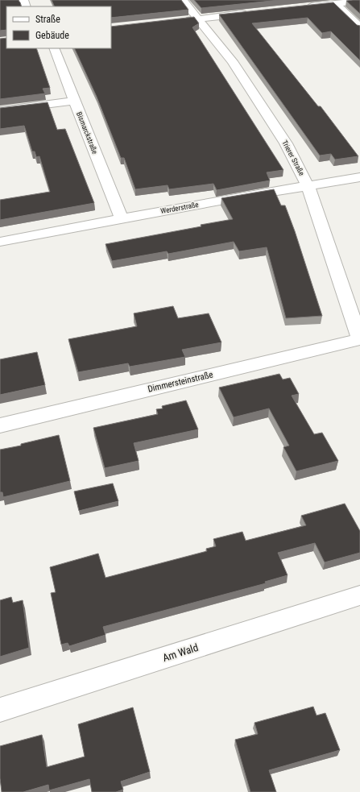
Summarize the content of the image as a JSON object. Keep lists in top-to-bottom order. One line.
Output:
{"streets":{"street":["Bismarckstraße","Trierer Straße","Werderstraße","Dimmersteinstraße","Am Wald"]},"crossings":[["Bismarckstraße","Werderstraße"],["Trierer Straße","Werderstraße"],["Trierer Straße","Dimmersteinstraße"]],"legend":["Straße","Gebäude"]}
